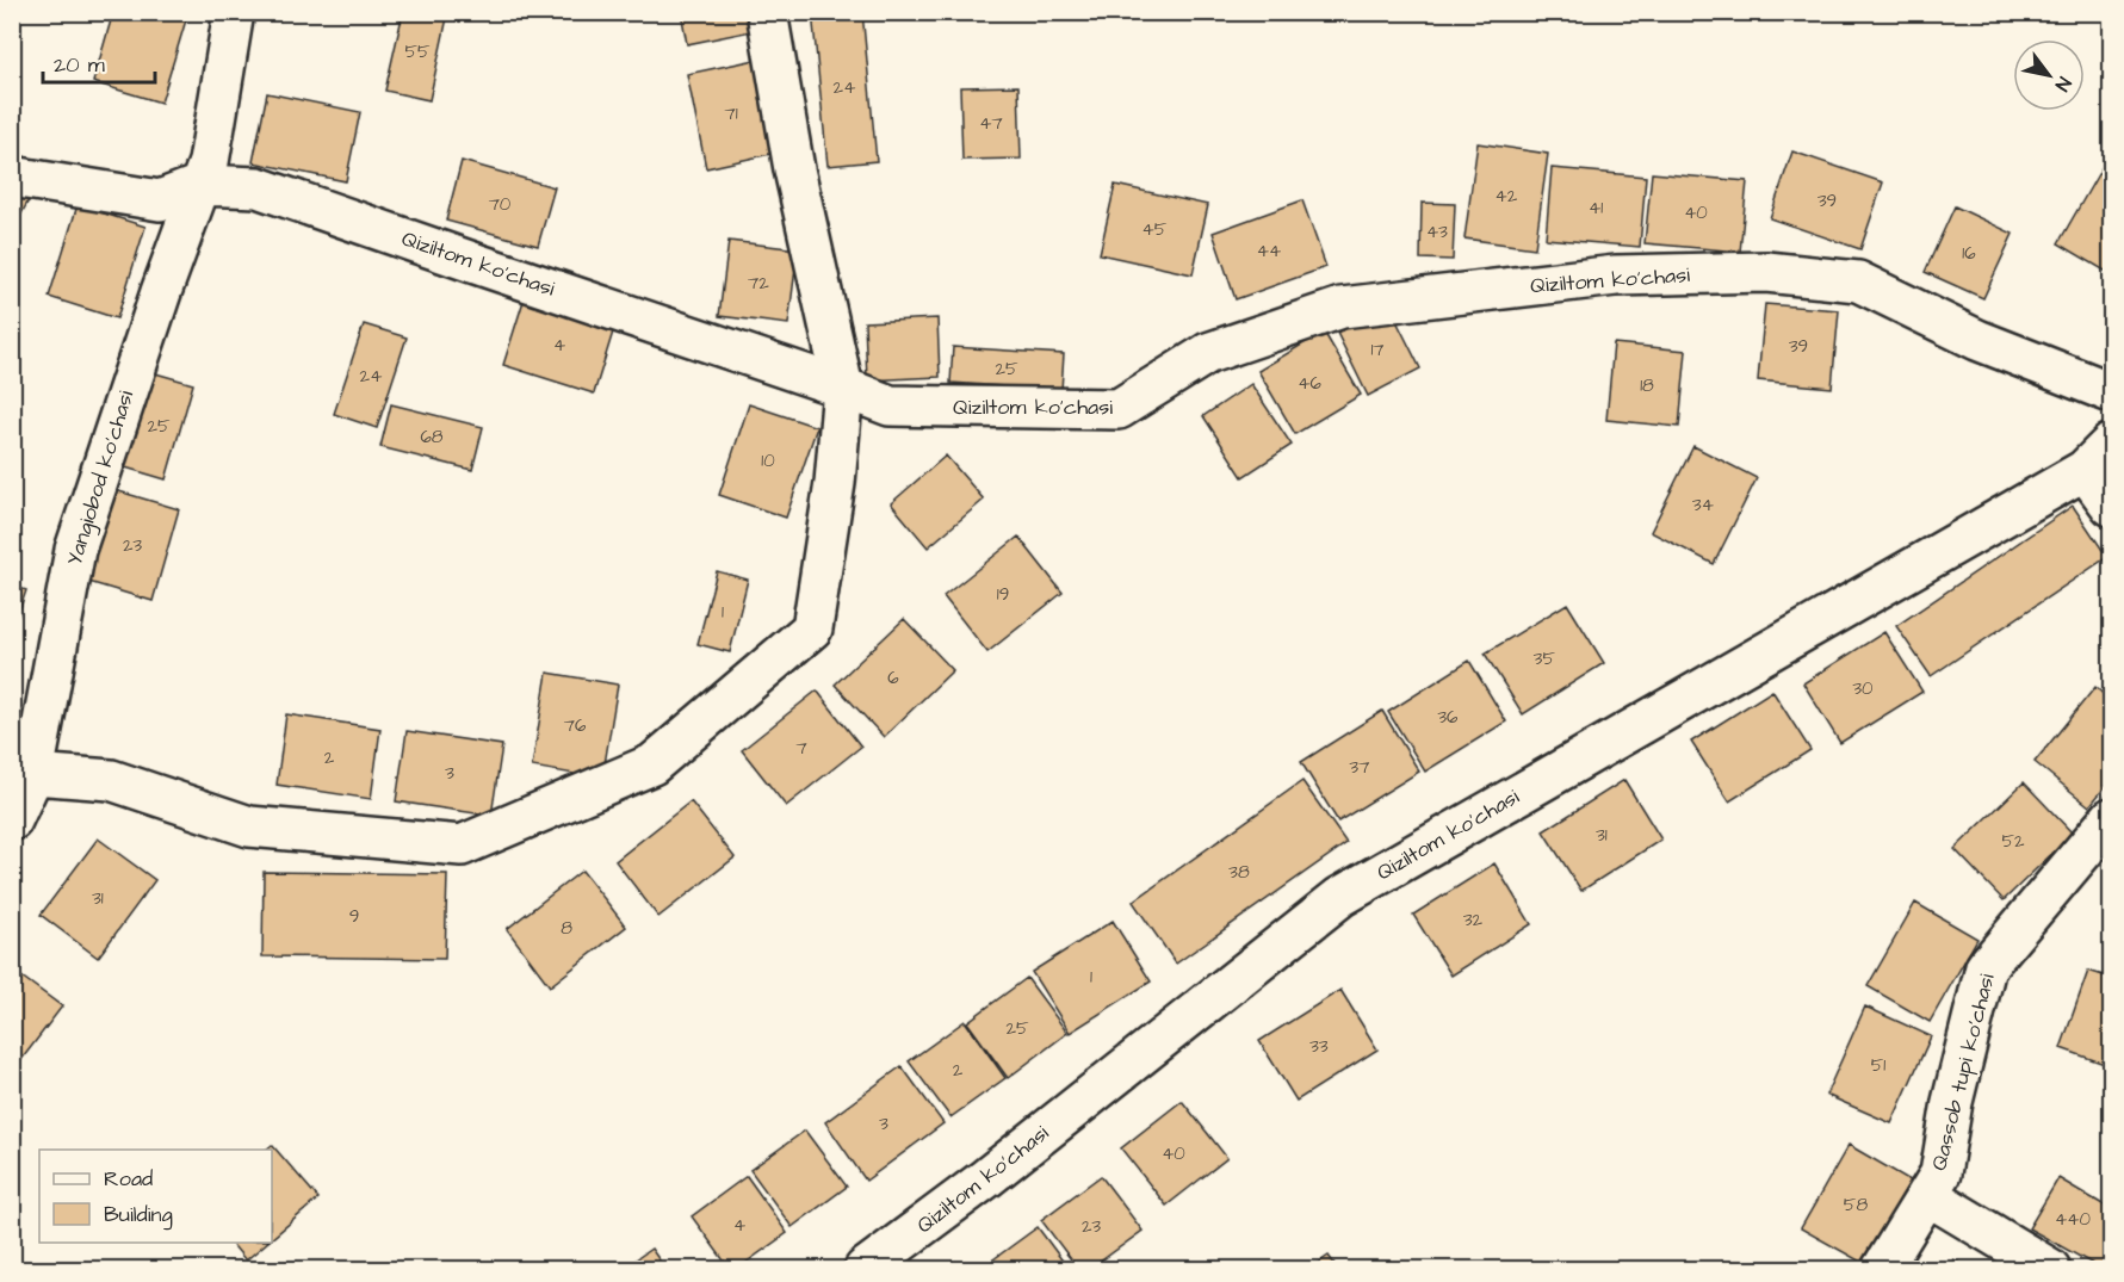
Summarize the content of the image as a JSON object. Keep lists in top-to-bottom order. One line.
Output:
{"streets":{"street":["Qiziltom ko'chasi","Yangiobod ko'chasi","Qassob tupi ko'chasi"]},"crossings":[["Qiziltom ko'chasi","Yangiobod ko'chasi"]],"house_numbers":["55","24","71","47","42","39","70","41","40","45","43","44","16","72","4","39","17","25","24","46","18","25","68","10","34","23","19","1","35","6","30","36","76","7","2","37","3","31","52","38","31","9","32","8","1","25","33","51","2","3","40","58","440","4","23"],"legend":["Road","Building"],"scale_bar":"20 m","north":"bottom right"}
